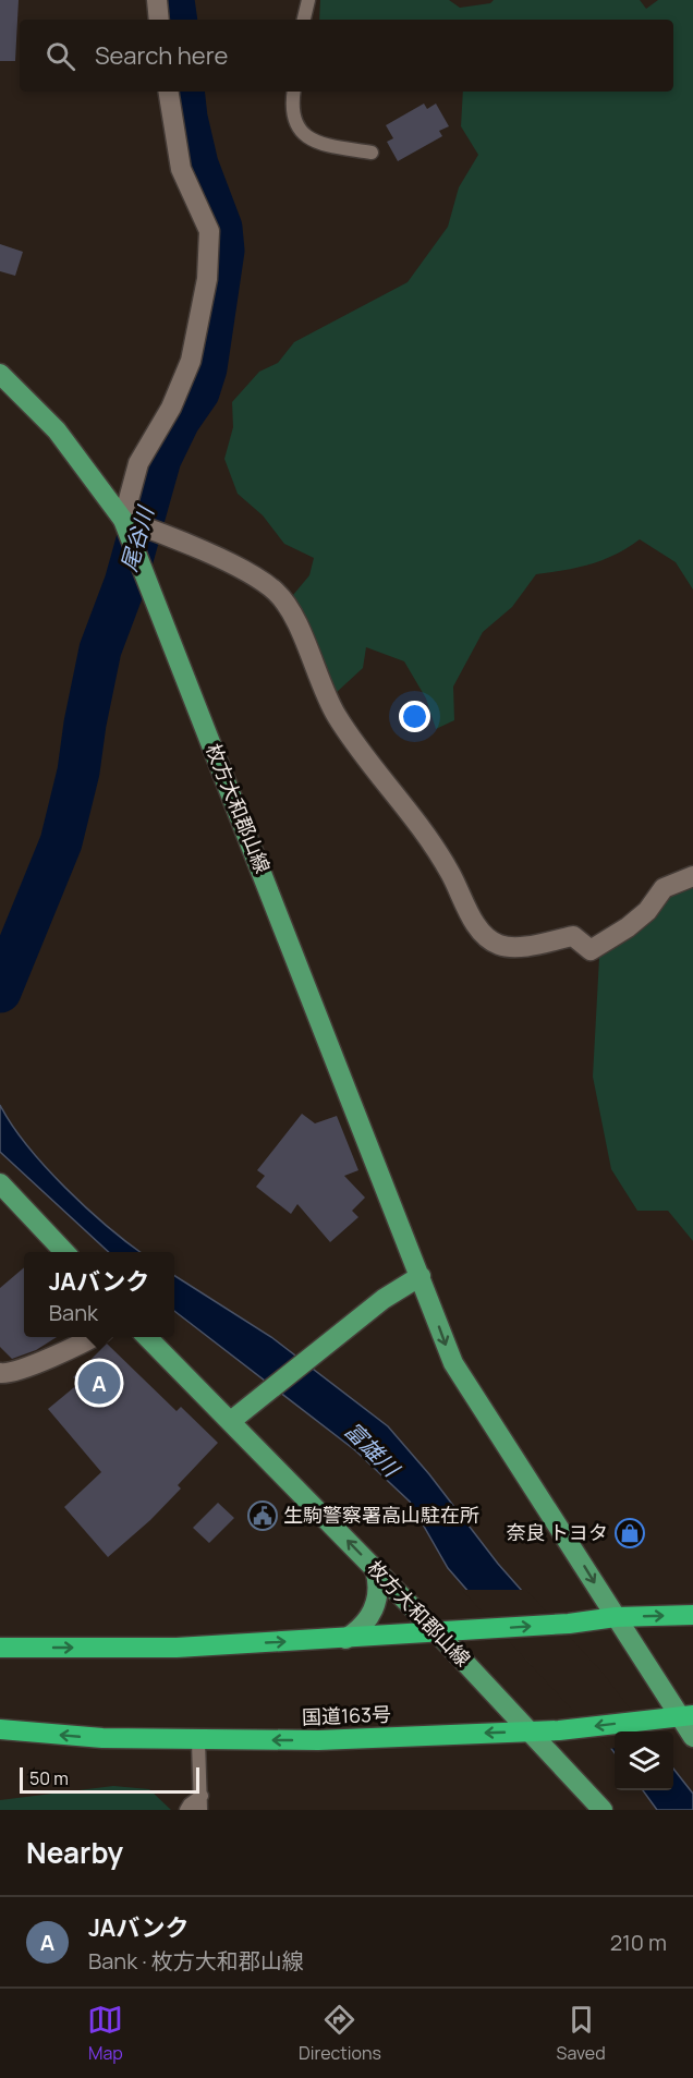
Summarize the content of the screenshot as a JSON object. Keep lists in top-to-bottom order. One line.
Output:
{"streets":{"highway":["国道163号"],"main road":["枚方大和郡山線"]},"crossings":[["枚方大和郡山線","国道163号"]],"water":["尾谷川","富雄川"],"places":{"public building":["生駒警察署高山駐在所"],"shop":["奈良 トヨタ"]},"scale_bar":"50 m","page":{"search":"Search here","popup":["JAバンク","Bank"],"pins":"A","scale":"50 m","heading":"Nearby","list":[{"mark":"A","name":"JAバンク","note":"Bank · 枚方大和郡山線","value":"210 m"}],"nav":["Map","Directions","Saved"]}}
